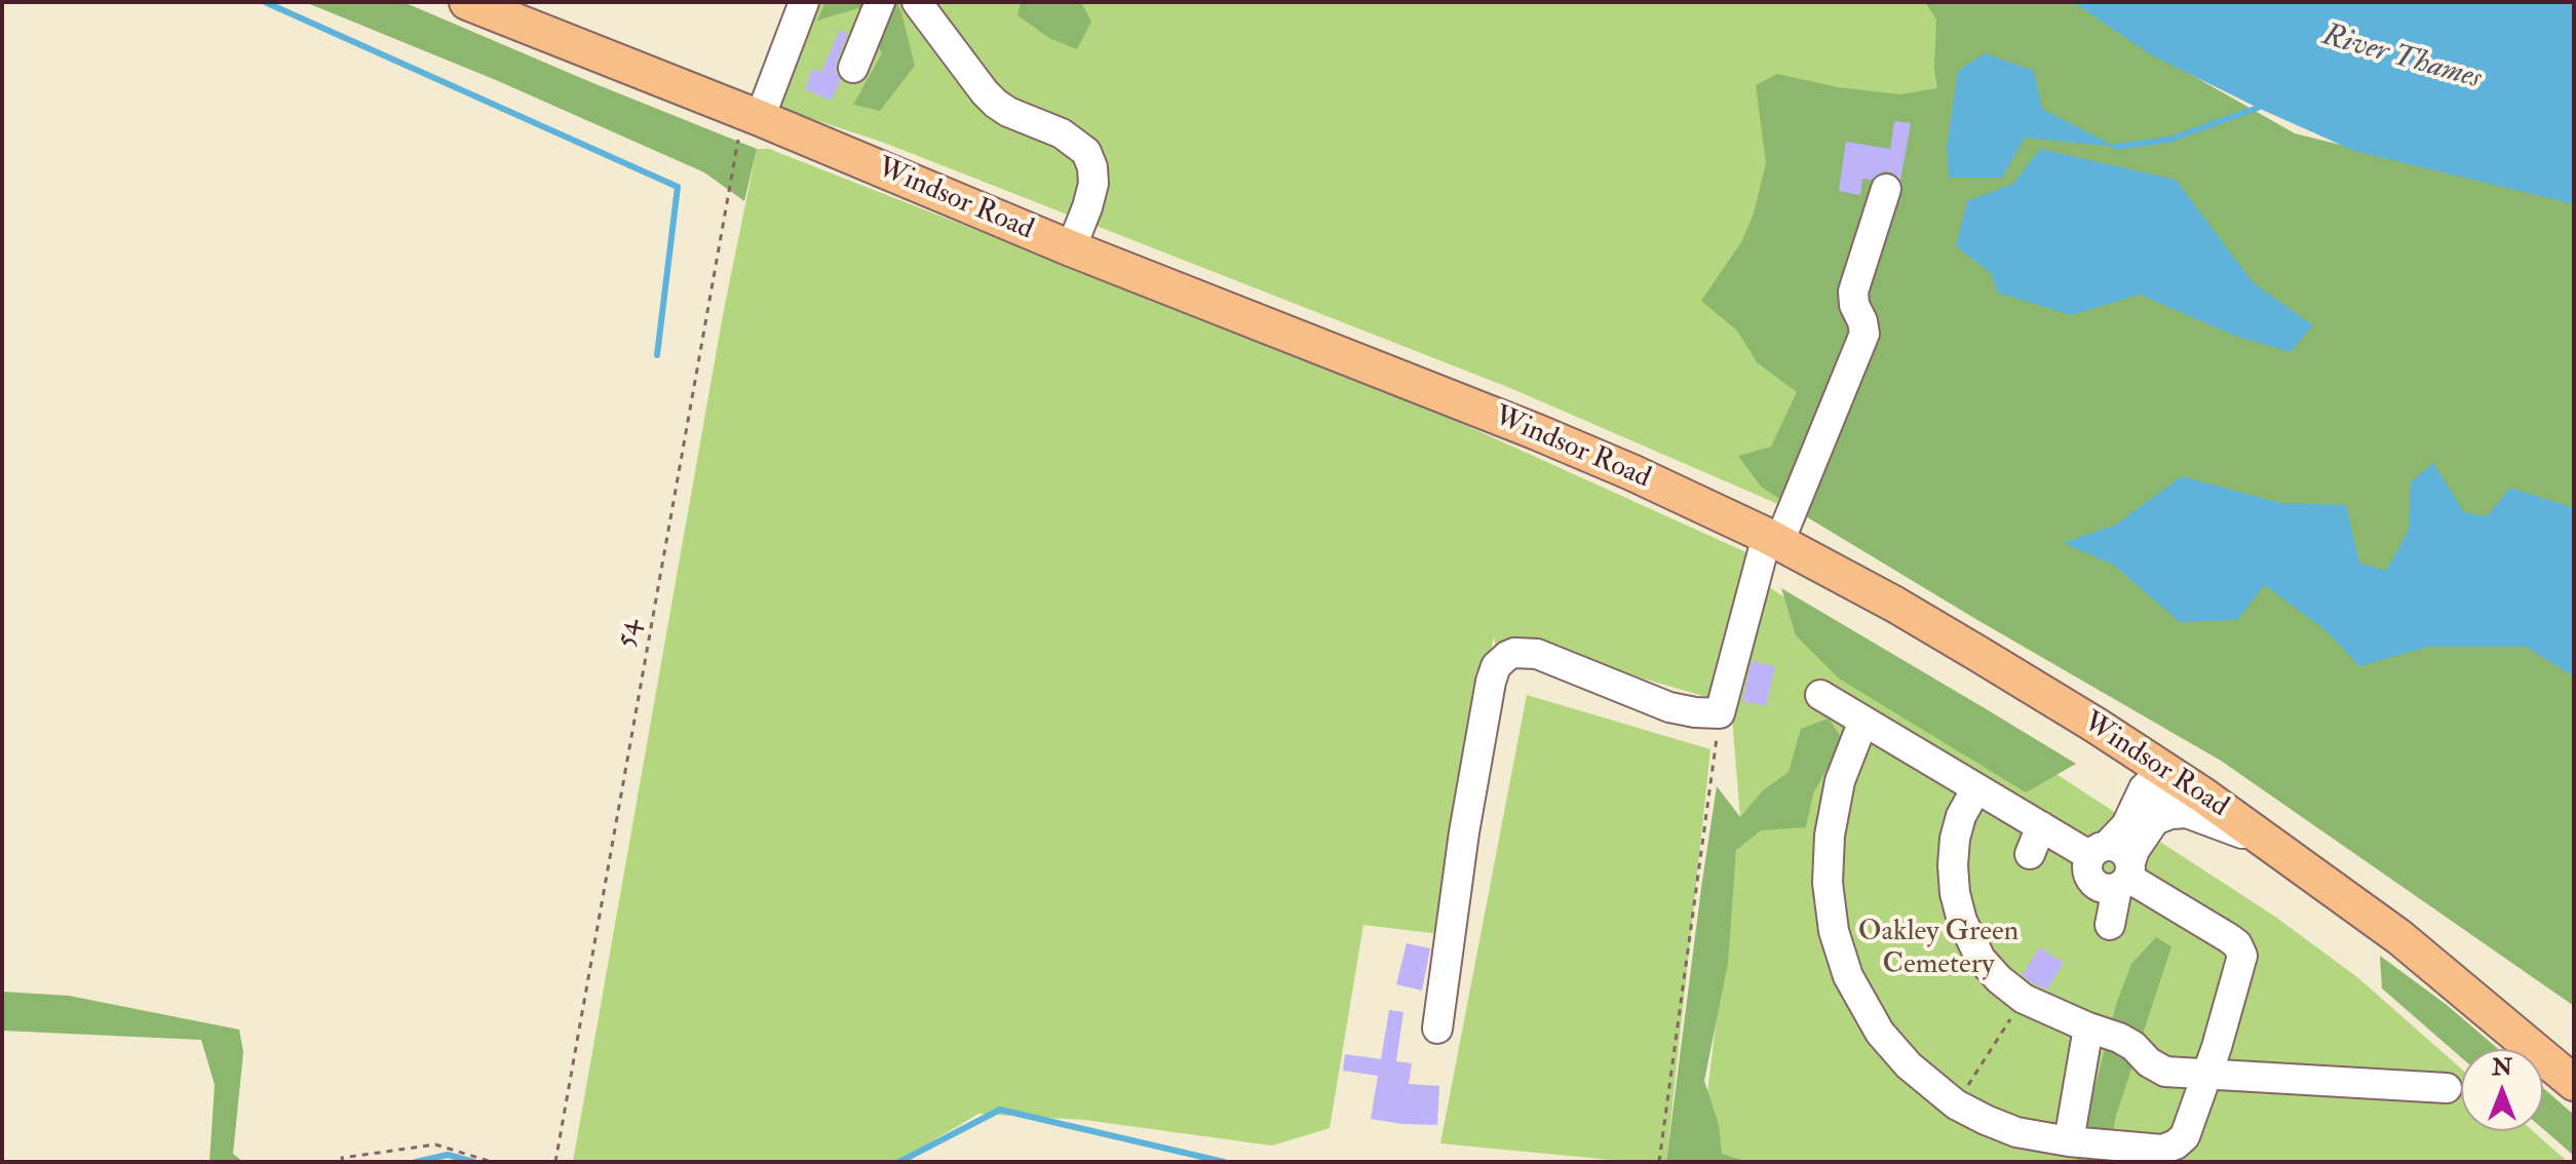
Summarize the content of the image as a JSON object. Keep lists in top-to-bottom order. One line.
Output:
{"streets":{"main road":["Windsor Road"],"path":["54"]},"crossings":[["Windsor Road","54"]],"water":["River Thames"],"parks":["Oakley Green Cemetery"],"north":"top"}
